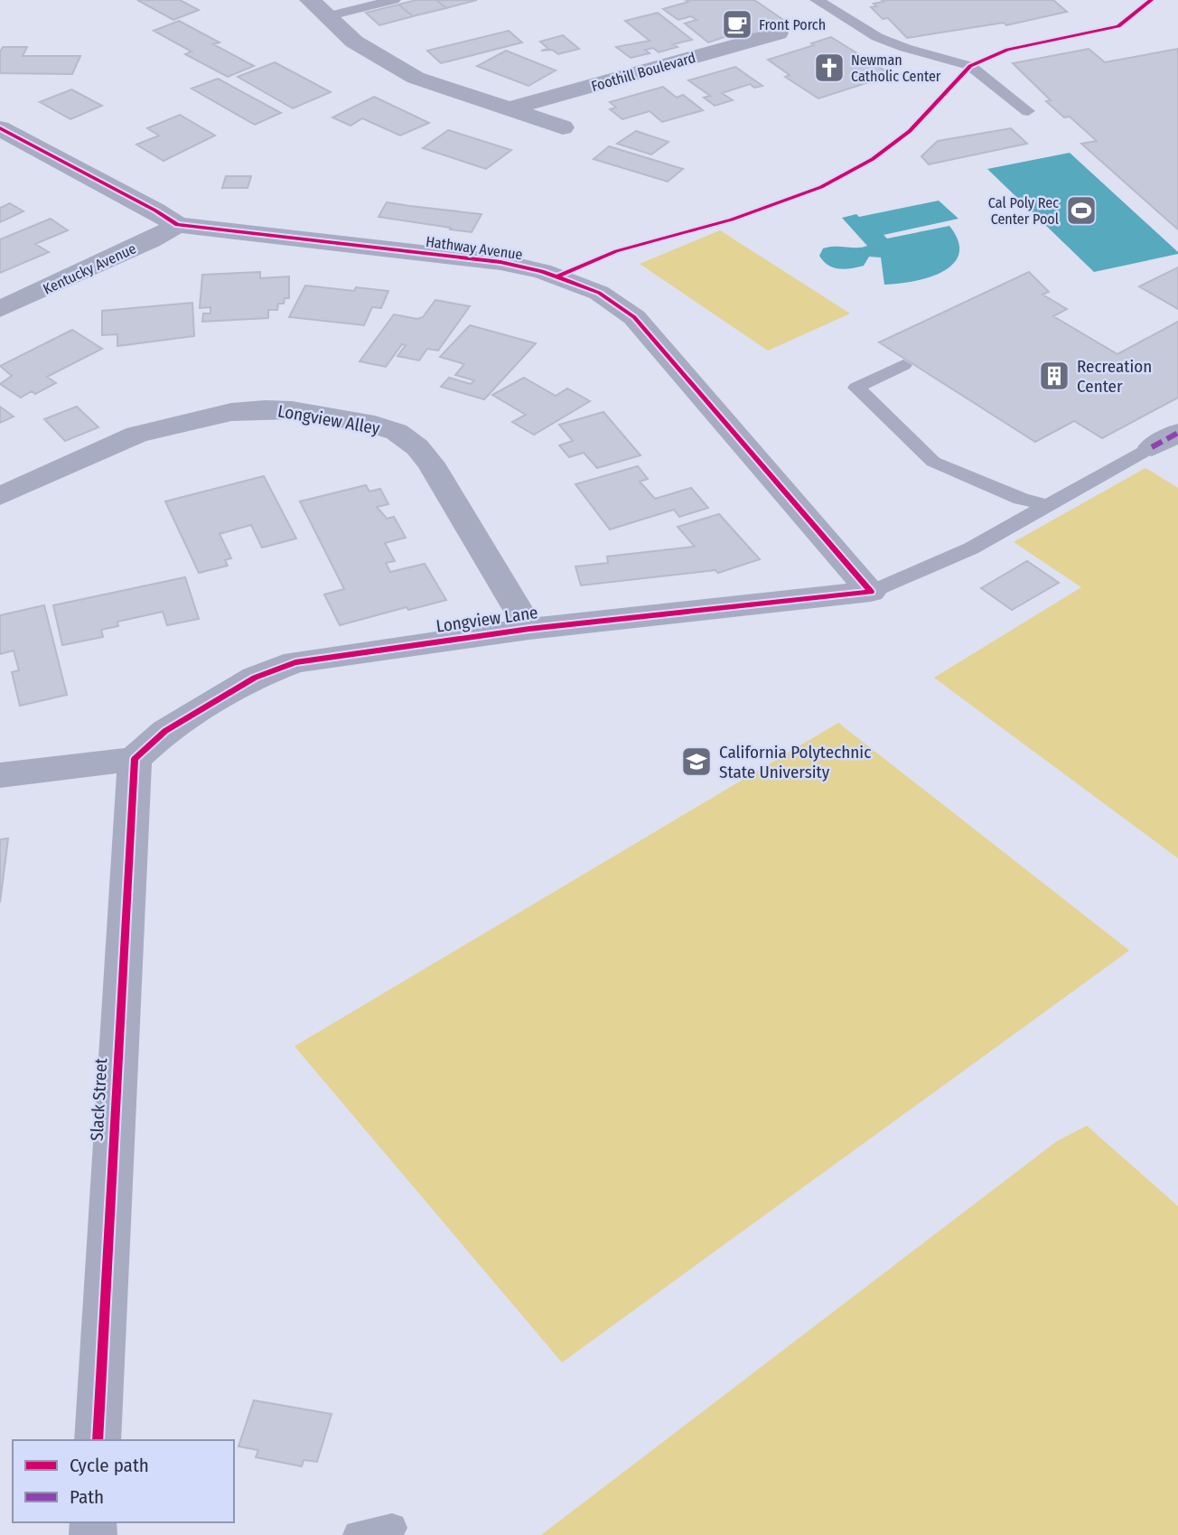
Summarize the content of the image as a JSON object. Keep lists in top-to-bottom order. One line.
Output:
{"streets":{"street":["Foothill Boulevard","Hathway Avenue","Kentucky Avenue","Longview Alley","Longview Lane","Slack Street"]},"crossings":[["Hathway Avenue","Kentucky Avenue"],["Hathway Avenue","Longview Lane"],["Longview Alley","Longview Lane"],["Longview Lane","Slack Street"]],"places":{"cafe":["Front Porch"],"church":["Newman Catholic Center"],"sports":["Cal Poly Rec Center Pool"],"building":["Recreation Center"],"school or university":["California Polytechnic State University"]},"legend":["Cycle path","Path"]}
